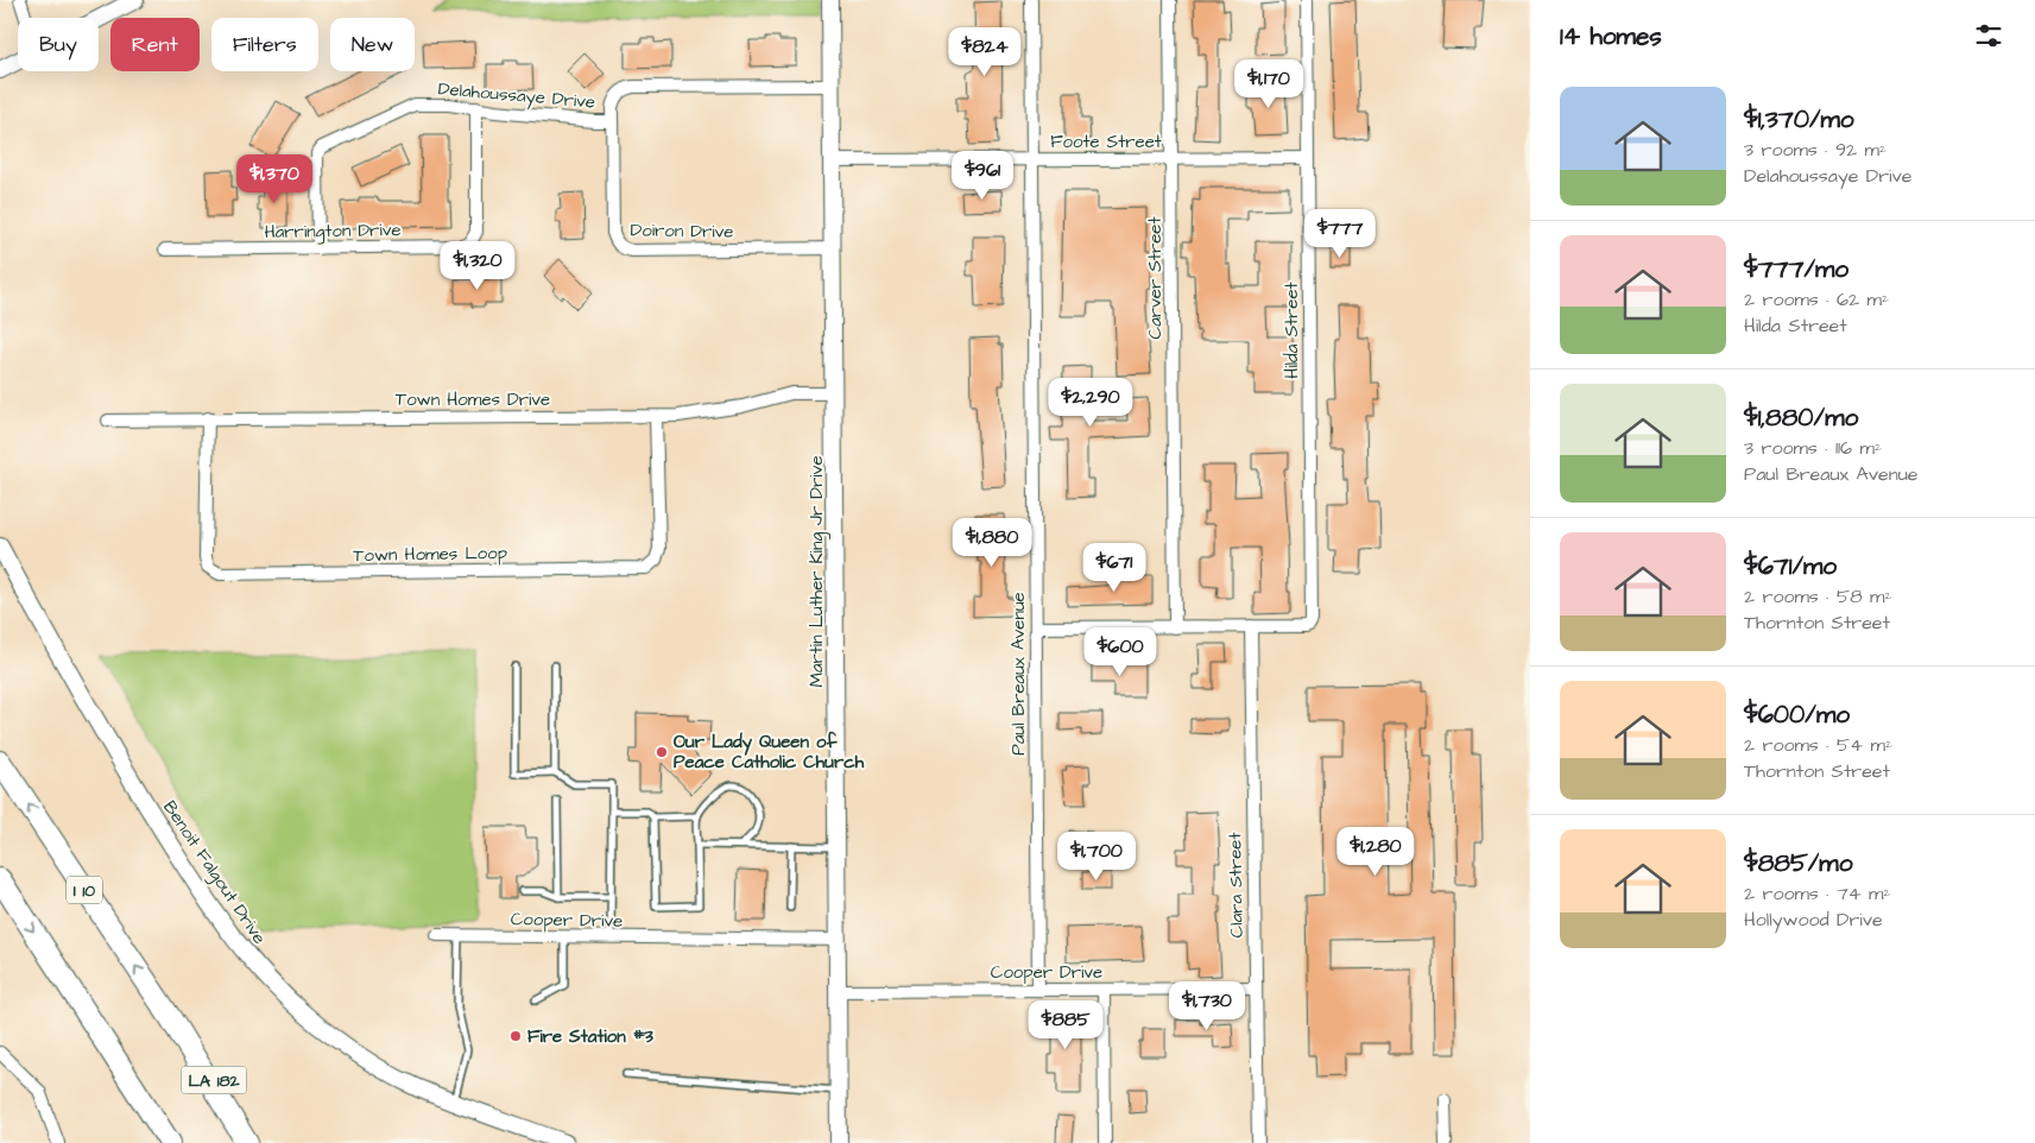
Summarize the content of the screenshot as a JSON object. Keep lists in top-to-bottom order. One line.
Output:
{"streets":{"highway":["I 10","LA 182"],"street":["Delahoussaye Drive","Foote Street","Harrington Drive","Doiron Drive","Carver Street","Hilda Street","Town Homes Drive","Town Homes Loop","Martin Luther King Jr Drive","Paul Breaux Avenue","Benoit Falgout Drive","Clara Street","Cooper Drive"]},"crossings":[["Delahoussaye Drive","Harrington Drive"],["Delahoussaye Drive","Doiron Drive"],["Delahoussaye Drive","Martin Luther King Jr Drive"],["Foote Street","Carver Street"],["Foote Street","Hilda Street"],["Foote Street","Martin Luther King Jr Drive"],["Foote Street","Paul Breaux Avenue"],["Doiron Drive","Martin Luther King Jr Drive"],["Hilda Street","Clara Street"],["Town Homes Drive","Town Homes Loop"],["Town Homes Drive","Martin Luther King Jr Drive"],["Martin Luther King Jr Drive","Cooper Drive"],["Paul Breaux Avenue","Cooper Drive"],["Clara Street","Cooper Drive"],["I 10","LA 182"]],"places":["Our Lady Queen of Peace Catholic Church","Fire Station #3"],"page":{"heading":"14 homes","chip":["Buy","Rent","Filters","New"],"price":["$824","$1,170","$961","$1,370","$777","$1,320","$2,290","$1,880","$671","$600","$1,280","$1,700","$1,730","$885"],"list":[{"name":"$1,370/mo","note":"3 rooms · 92 m² · Delahoussaye Drive"},{"name":"$777/mo","note":"2 rooms · 62 m² · Hilda Street"},{"name":"$1,880/mo","note":"3 rooms · 116 m² · Paul Breaux Avenue"},{"name":"$671/mo","note":"2 rooms · 58 m² · Thornton Street"},{"name":"$600/mo","note":"2 rooms · 54 m² · Thornton Street"},{"name":"$885/mo","note":"2 rooms · 74 m² · Hollywood Drive"}]}}
